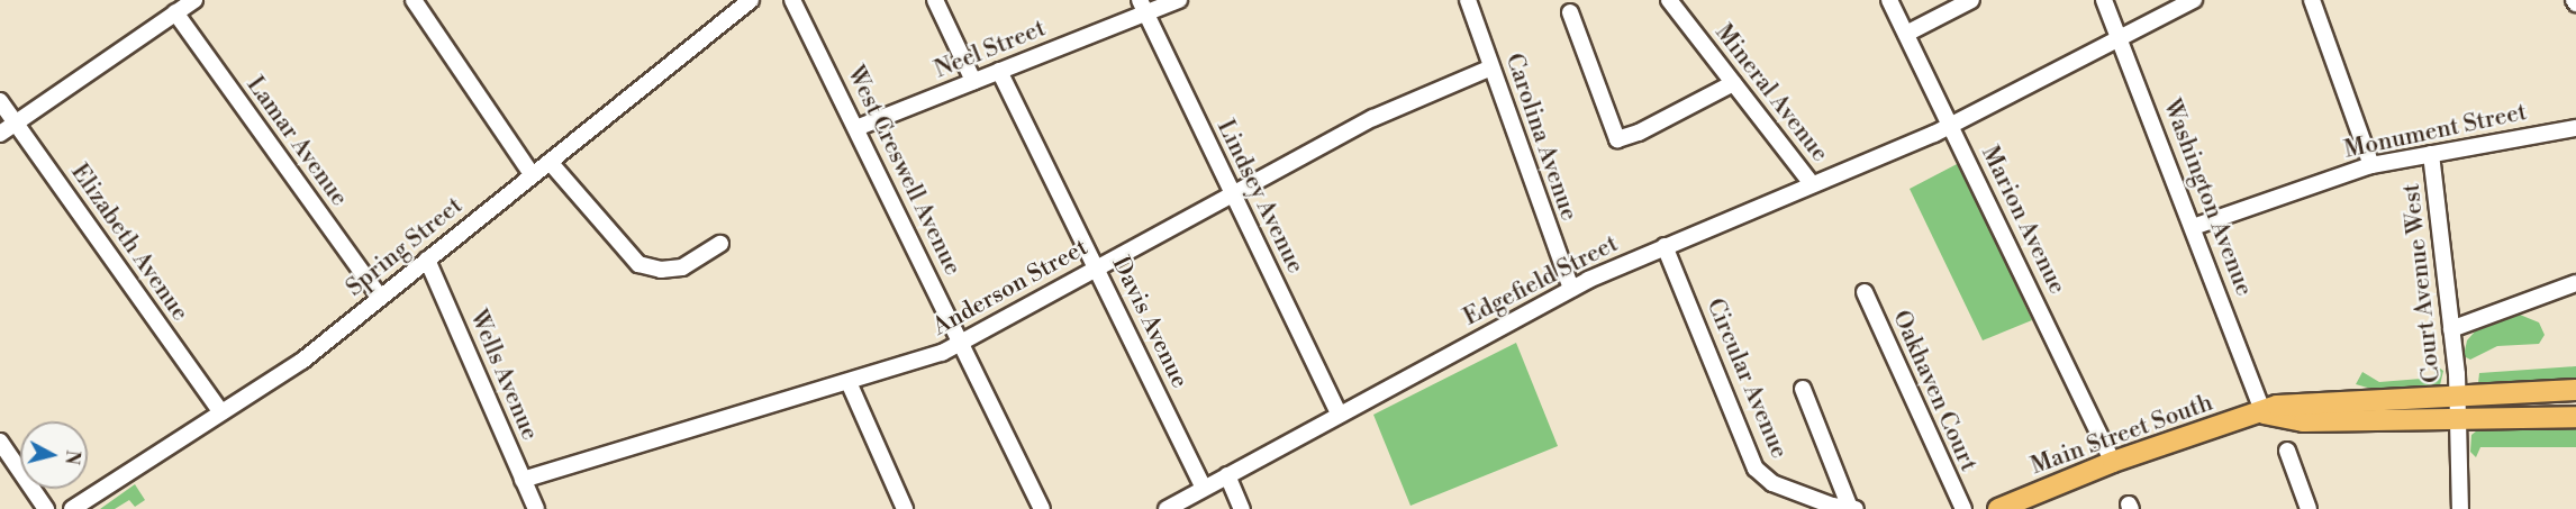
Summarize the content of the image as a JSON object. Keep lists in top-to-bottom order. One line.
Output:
{"streets":{"main road":["Main Street South"],"street":["Neel Street","Mineral Avenue","Monument Street","Carolina Avenue","Lamar Avenue","West Creswell Avenue","Lindsey Avenue","Washington Avenue","Marion Avenue","Elizabeth Avenue","Spring Street","Edgefield Street","Court Avenue West","Anderson Street","Davis Avenue","Wells Avenue","Circular Avenue","Oakhaven Court"]},"crossings":[["Neel Street","West Creswell Avenue"],["Neel Street","Lindsey Avenue"],["Neel Street","Davis Avenue"],["Mineral Avenue","Edgefield Street"],["Monument Street","Washington Avenue"],["Monument Street","Court Avenue West"],["Carolina Avenue","Edgefield Street"],["Carolina Avenue","Anderson Street"],["Lamar Avenue","Spring Street"],["West Creswell Avenue","Anderson Street"],["Lindsey Avenue","Edgefield Street"],["Lindsey Avenue","Anderson Street"],["Washington Avenue","Edgefield Street"],["Washington Avenue","Main Street South"],["Marion Avenue","Edgefield Street"],["Marion Avenue","Main Street South"],["Elizabeth Avenue","Spring Street"],["Spring Street","Wells Avenue"],["Edgefield Street","Davis Avenue"],["Edgefield Street","Circular Avenue"],["Court Avenue West","Main Street South"],["Anderson Street","Davis Avenue"],["Anderson Street","Wells Avenue"]],"north":"right"}
